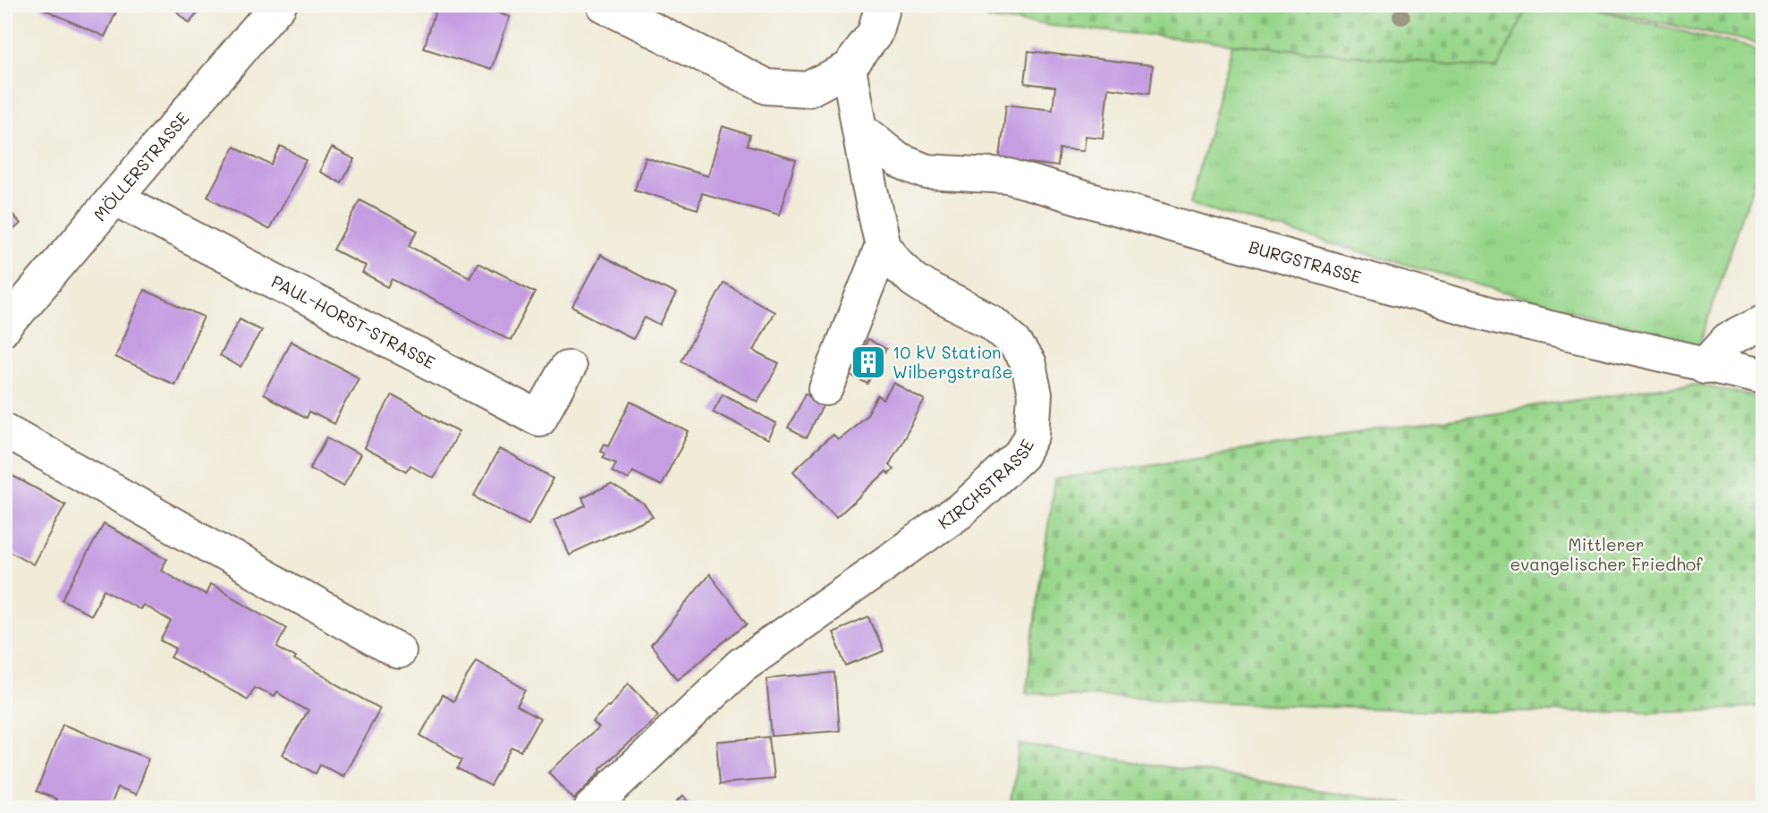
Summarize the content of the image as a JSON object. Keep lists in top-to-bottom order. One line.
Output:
{"streets":{"street":["MÖLLERSTRASSE","BURGSTRASSE","PAUL-HORST-STRASSE","KIRCHSTRASSE"]},"crossings":[["MÖLLERSTRASSE","PAUL-HORST-STRASSE"],["BURGSTRASSE","KIRCHSTRASSE"]],"parks":["Mittlerer evangelischer Friedhof"],"places":{"building":["10 kV Station Wilbergstraße"]}}
